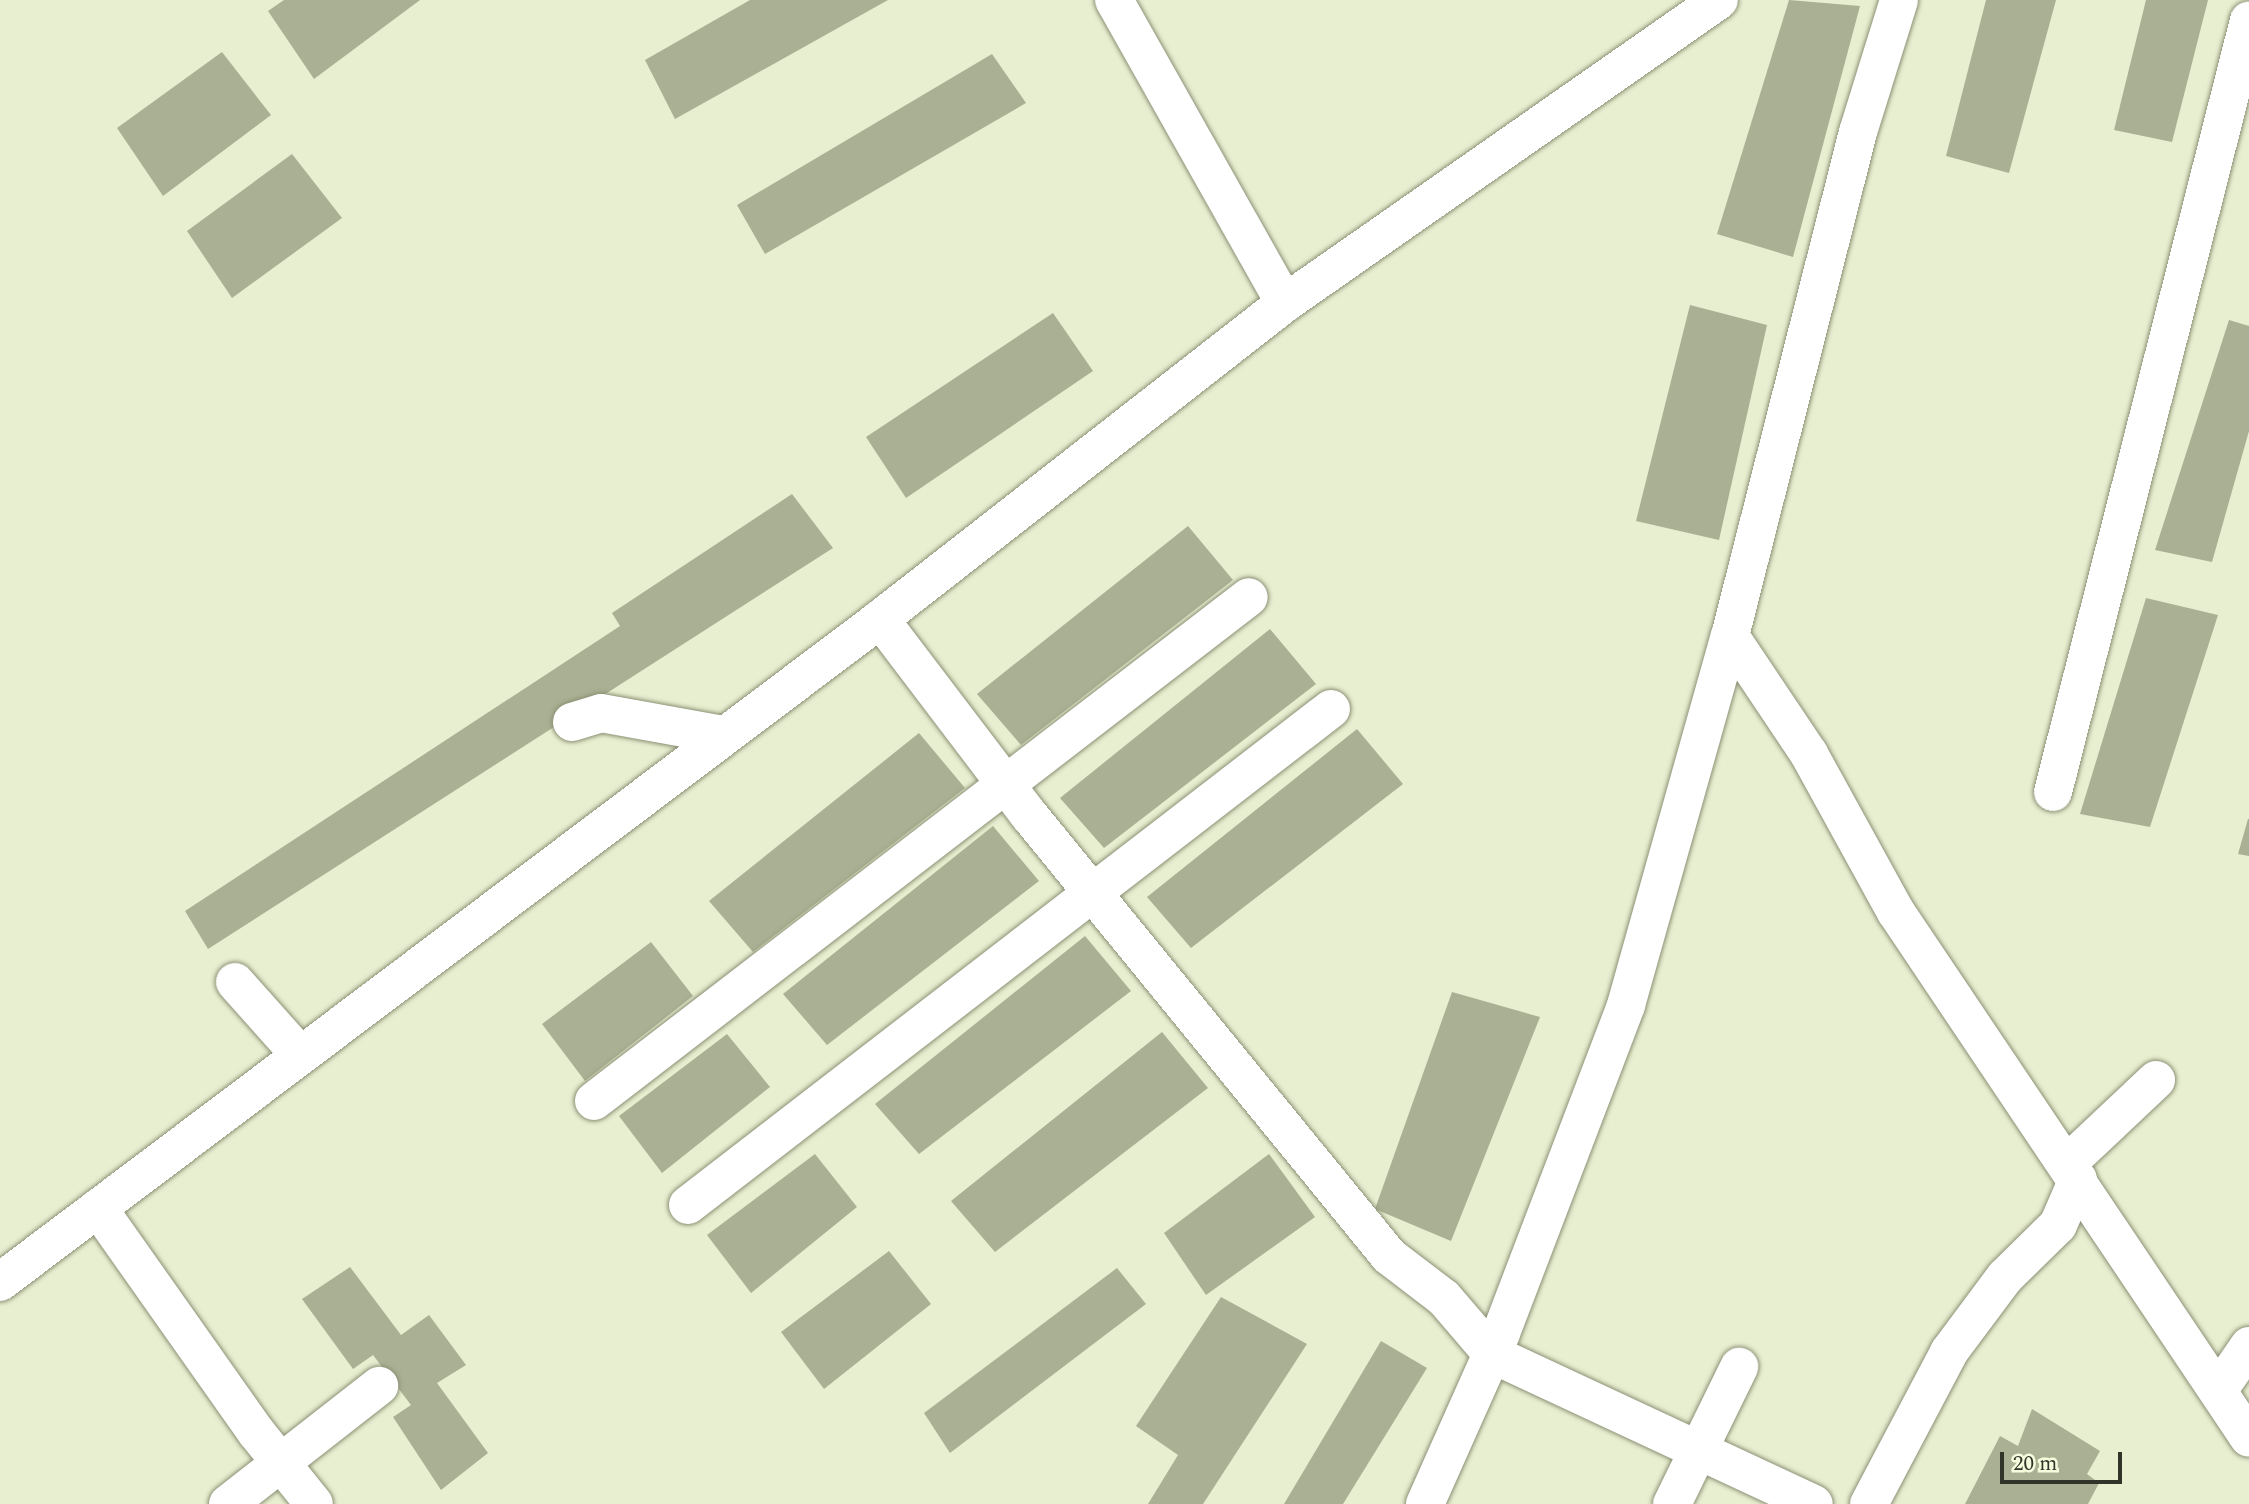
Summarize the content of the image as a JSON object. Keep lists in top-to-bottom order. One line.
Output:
{"scale_bar":"20 m"}
